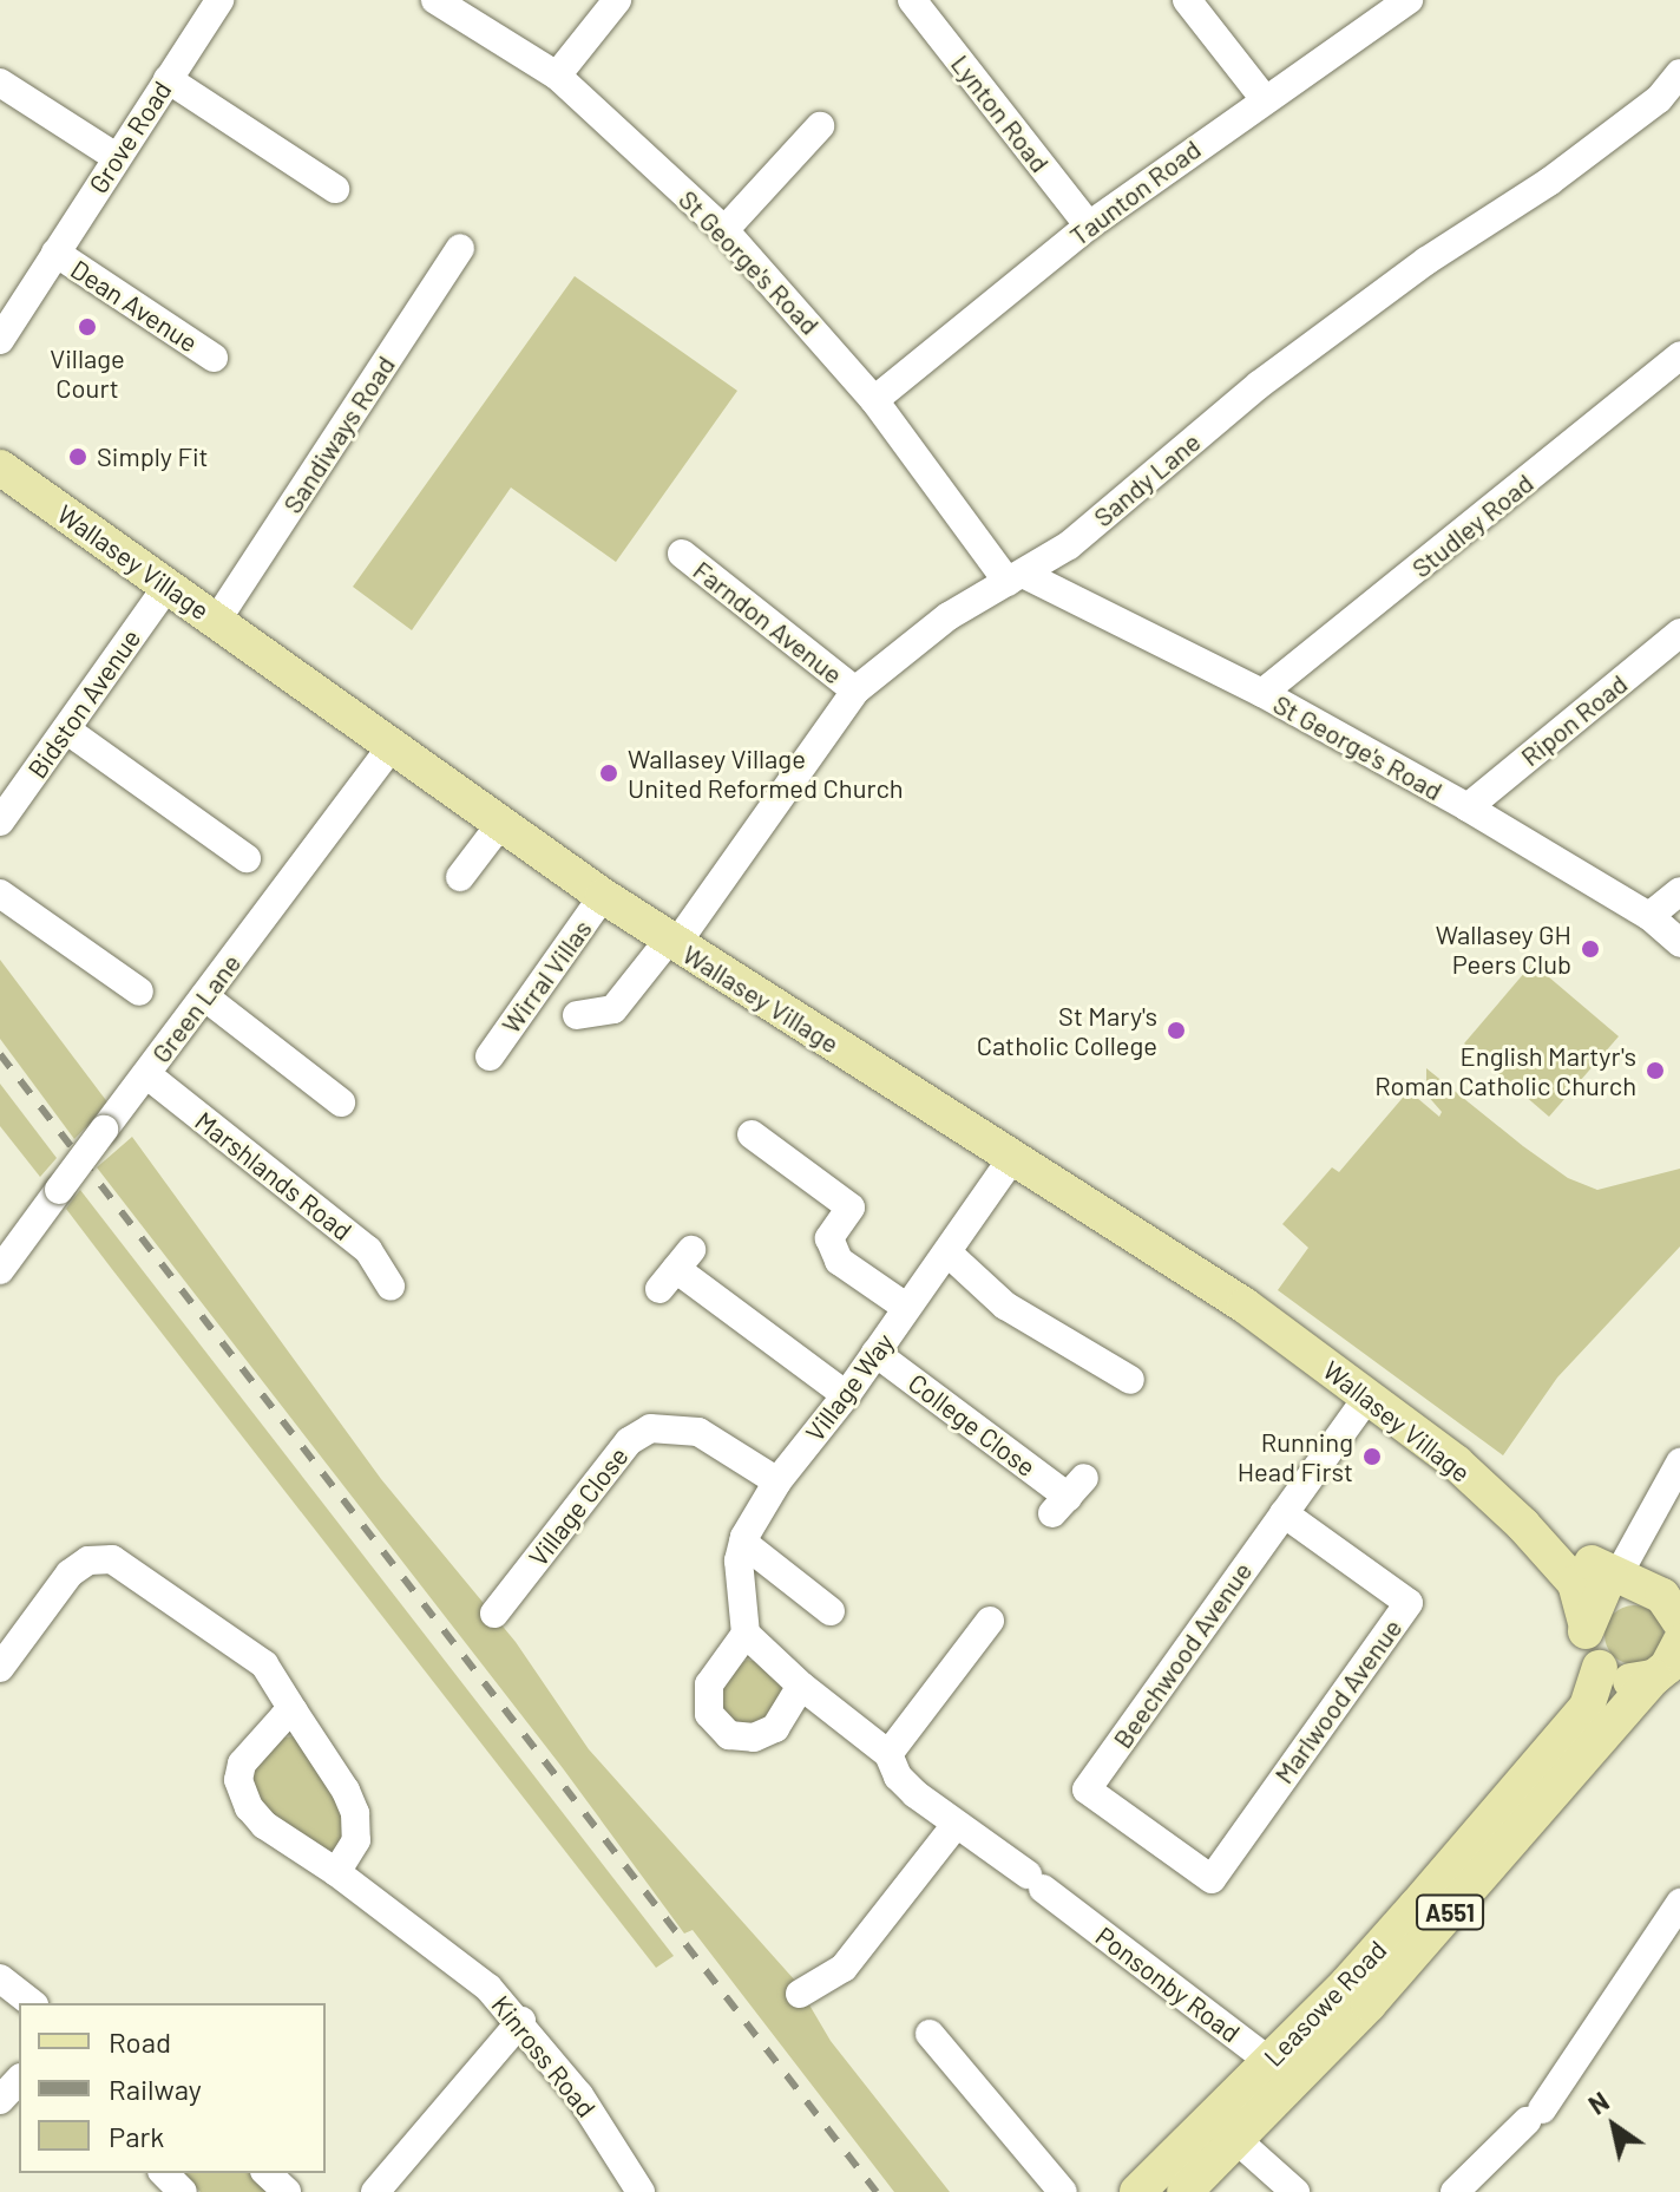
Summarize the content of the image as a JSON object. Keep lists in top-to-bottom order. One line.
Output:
{"streets":{"main road":["Wallasey Village","A551","Leasowe Road"],"street":["Lynton Road","Grove Road","Taunton Road","St George's Road","Dean Avenue","Sandiways Road","Sandy Lane","Studley Road","Farndon Avenue","Bidston Avenue","Ripon Road","Wirral Villas","Green Lane","Marshlands Road","Village Way","College Close","Village Close","Beechwood Avenue","Marlwood Avenue","Ponsonby Road","Kinross Road"]},"crossings":[["Lynton Road","Taunton Road"],["Grove Road","Dean Avenue"],["Taunton Road","St George's Road"],["St George's Road","Sandy Lane"],["St George's Road","Studley Road"],["St George's Road","Ripon Road"],["Sandiways Road","Wallasey Village"],["Sandy Lane","Wallasey Village"],["Sandy Lane","Farndon Avenue"],["Wallasey Village","Bidston Avenue"],["Wallasey Village","Wirral Villas"],["Wallasey Village","Green Lane"],["Wallasey Village","Village Way"],["Wallasey Village","Beechwood Avenue"],["Wallasey Village","Leasowe Road"],["Green Lane","Marshlands Road"],["Village Way","College Close"],["Village Way","Village Close"],["Beechwood Avenue","Marlwood Avenue"],["Ponsonby Road","Leasowe Road"]],"places":["Village Court","Simply Fit","Wallasey Village United Reformed Church","Wallasey GH Peers Club","St Mary's Catholic College","English Martyr's Roman Catholic Church","Running Head First"],"legend":["Road","Railway","Park"],"north":"top left"}
